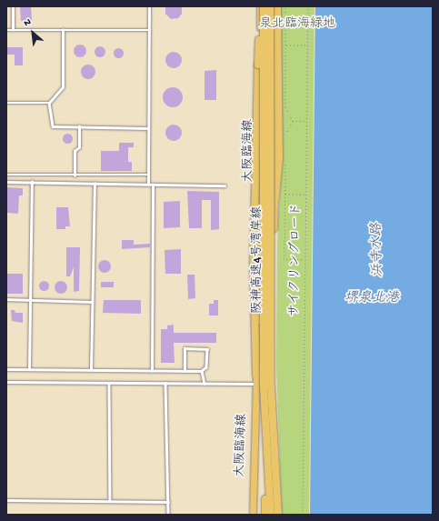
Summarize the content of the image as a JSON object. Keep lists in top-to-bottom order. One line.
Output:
{"streets":{"highway":["阪神高速4号湾岸線"],"main road":["大阪臨海線"],"path":["サイクリングロード"]},"water":["浜寺水路","堺泉北港"],"parks":["泉北臨海緑地"],"north":"top left"}
